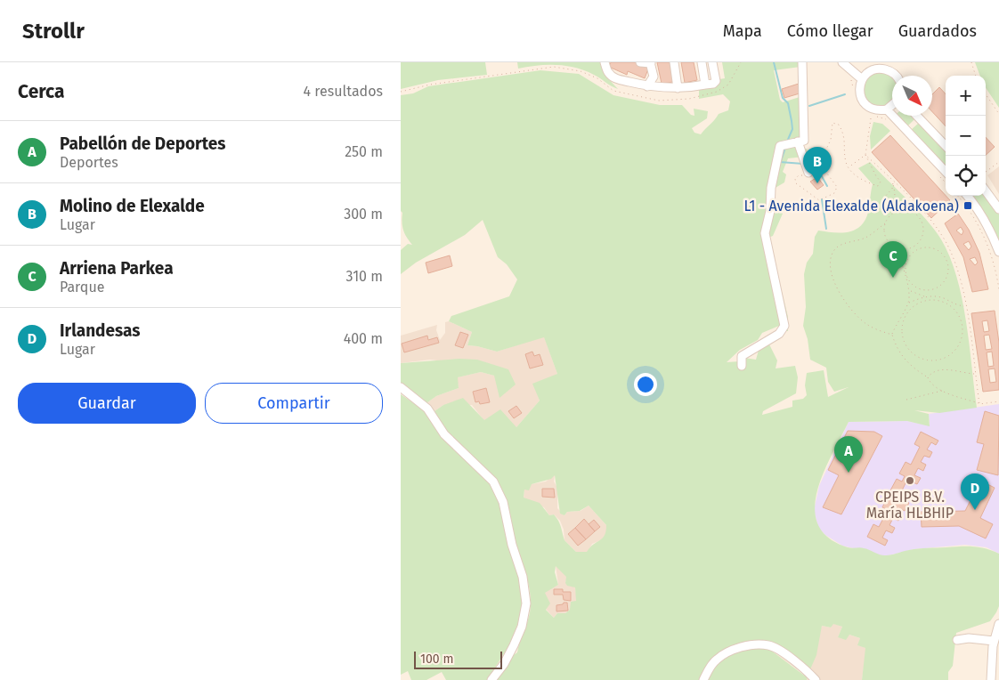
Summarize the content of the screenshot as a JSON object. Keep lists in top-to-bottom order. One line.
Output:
{"places":{"transit":["L1 - Avenida Elexalde (Aldakoena)"],"other":["CPEIPS B.V. María HLBHIP"]},"scale_bar":"100 m","north":"bottom right","page":{"header":"Strollr","nav":["Mapa","Cómo llegar","Guardados"],"heading":["Cerca","4 resultados"],"map_buttons":["+","−"],"list":[{"mark":"A","name":"Pabellón de Deportes","note":"Deportes","value":"250 m"},{"mark":"B","name":"Molino de Elexalde","note":"Lugar","value":"300 m"},{"mark":"C","name":"Arriena Parkea","note":"Parque","value":"310 m"},{"mark":"D","name":"Irlandesas","note":"Lugar","value":"400 m"}],"pins":["B","C","A","D"],"buttons":["Guardar","Compartir"],"scale":"100 m"}}
